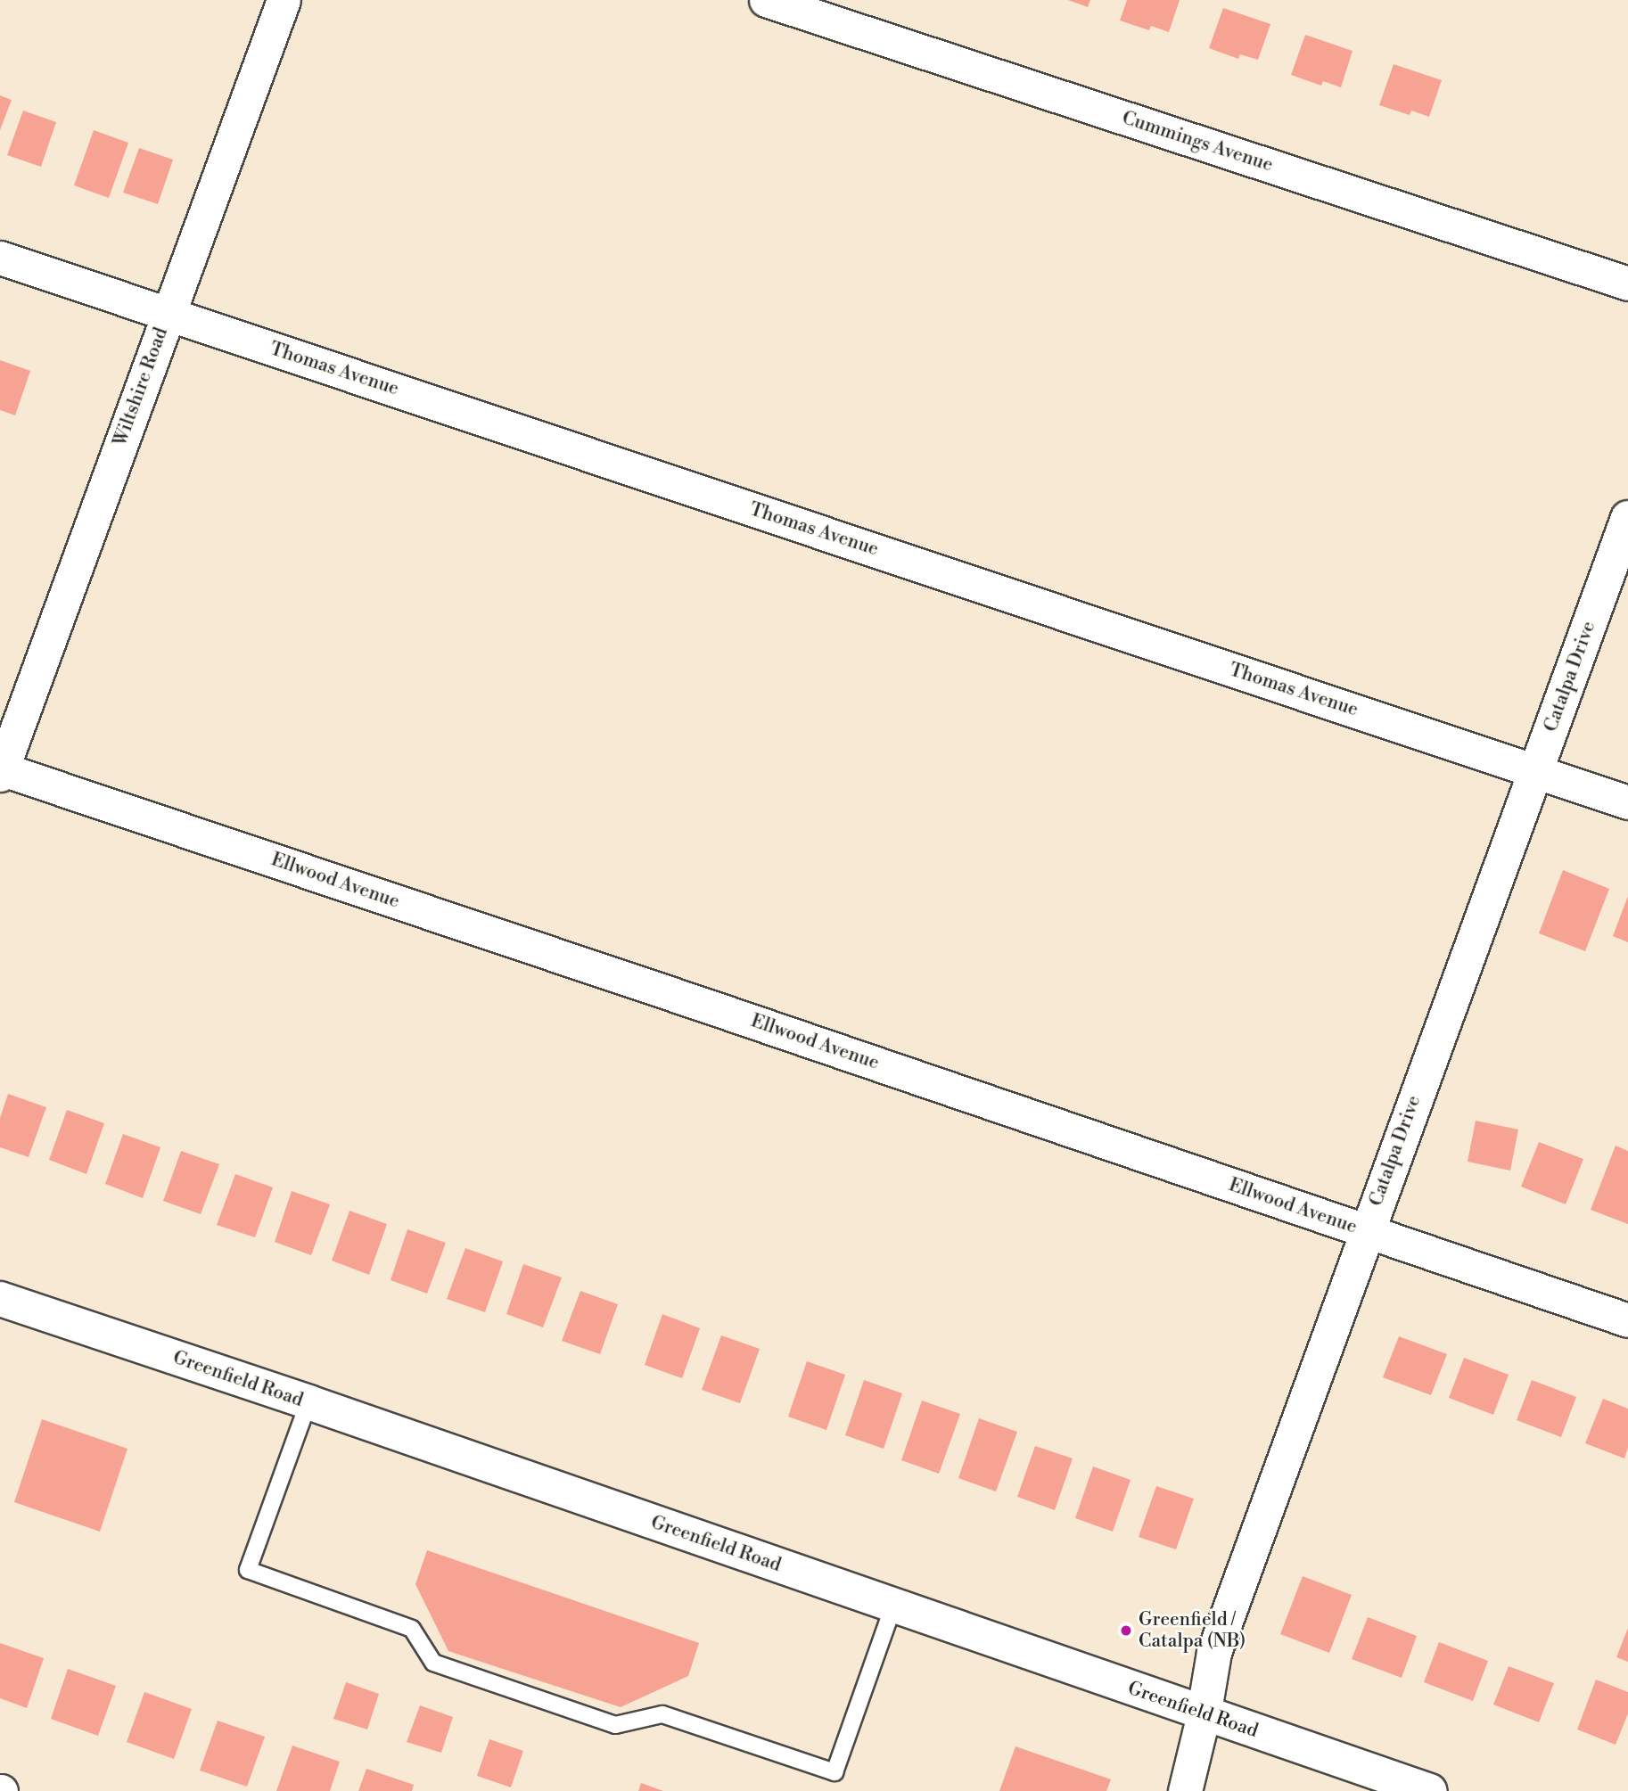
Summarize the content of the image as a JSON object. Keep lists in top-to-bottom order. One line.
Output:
{"streets":{"main road":["Catalpa Drive","Greenfield Road"],"street":["Cummings Avenue","Thomas Avenue","Wiltshire Road","Ellwood Avenue"]},"crossings":[["Thomas Avenue","Wiltshire Road"],["Thomas Avenue","Catalpa Drive"],["Wiltshire Road","Ellwood Avenue"],["Catalpa Drive","Ellwood Avenue"],["Catalpa Drive","Greenfield Road"]],"places":["Greenfield / Catalpa (NB)"]}
